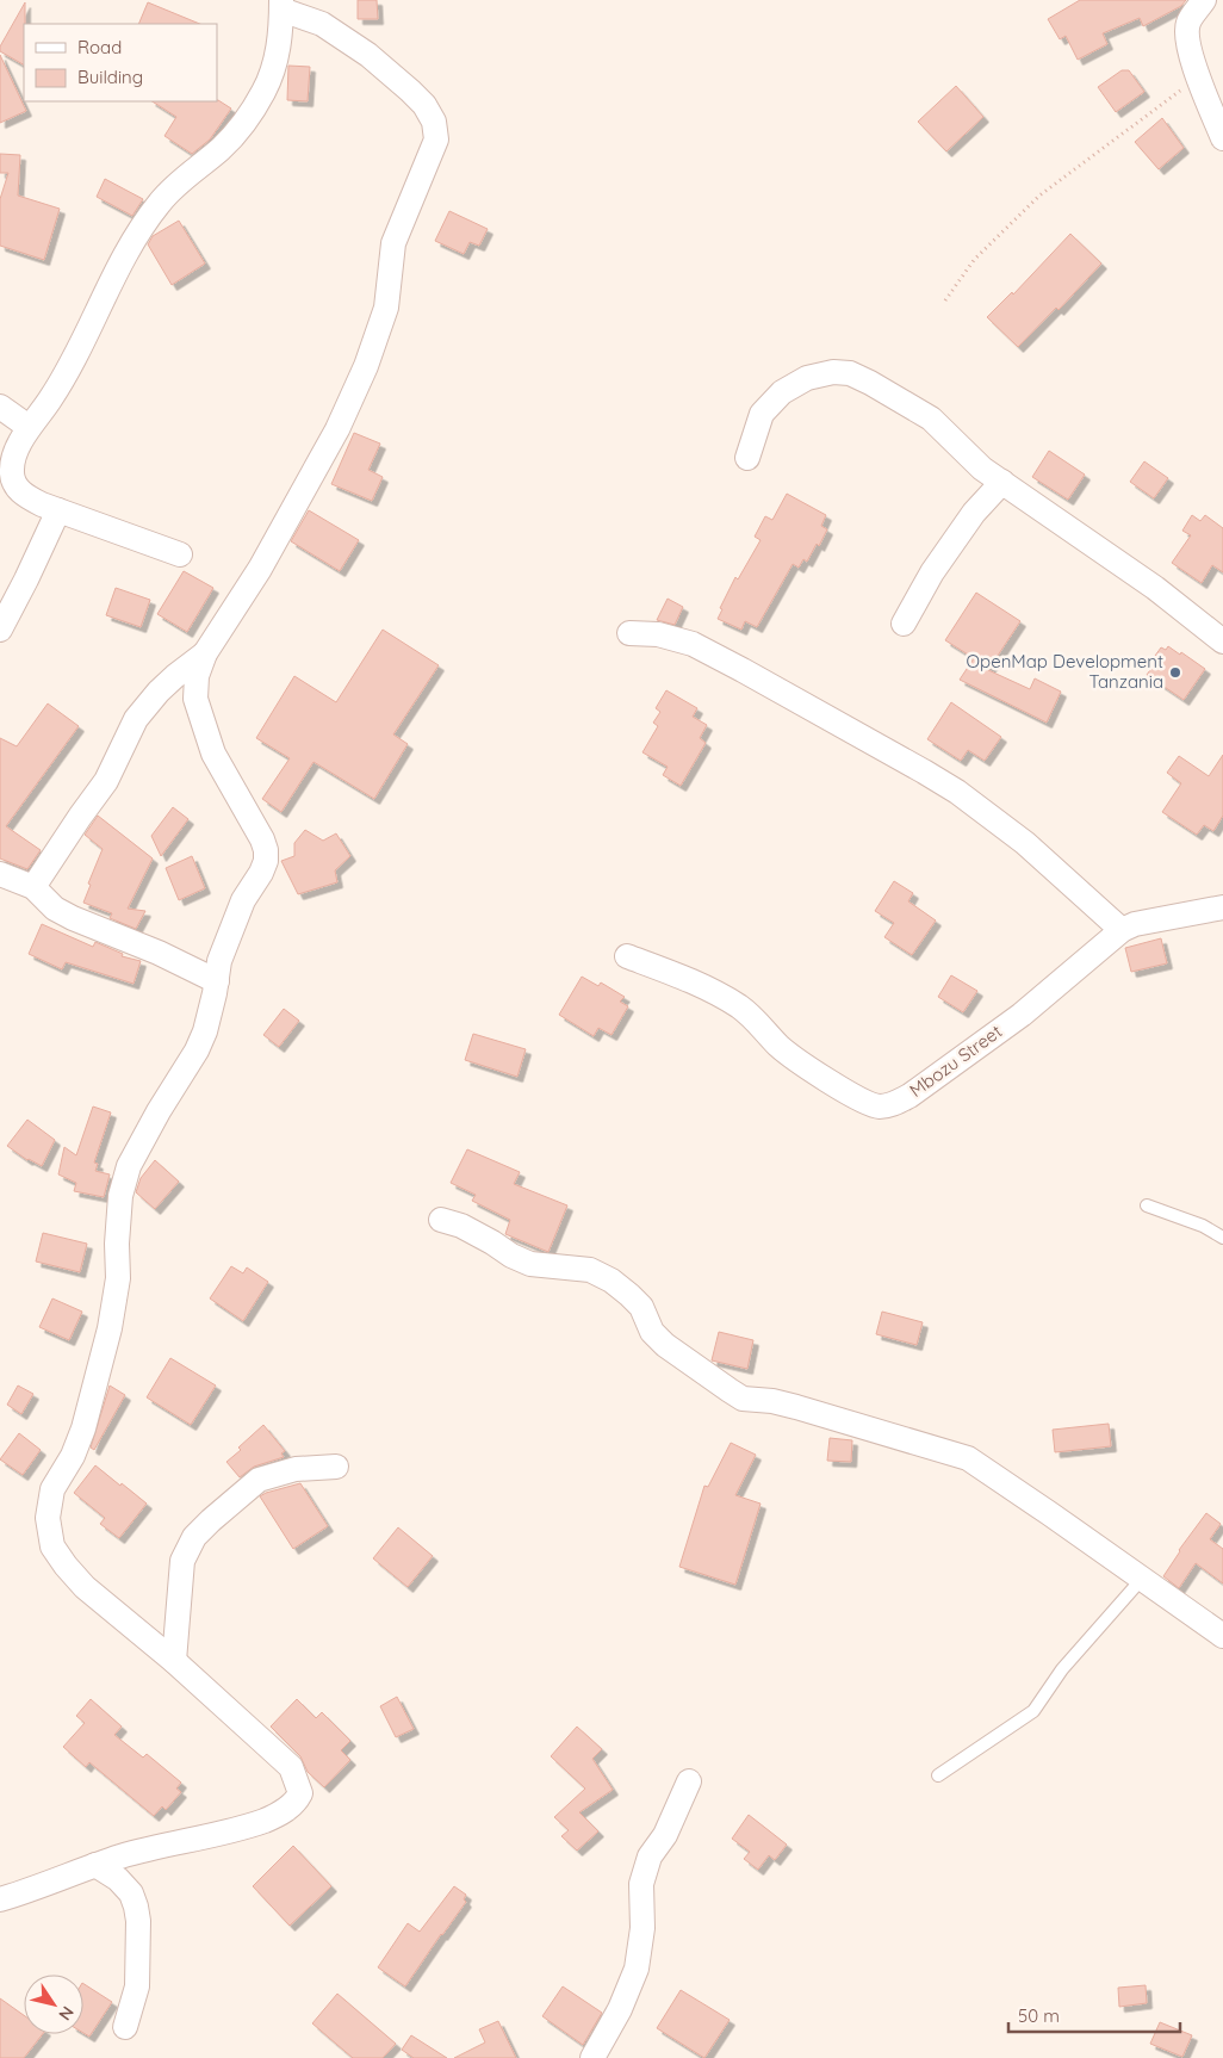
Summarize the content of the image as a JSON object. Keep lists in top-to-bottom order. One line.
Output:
{"streets":{"street":["Mbozu Street"]},"places":["OpenMap Development Tanzania"],"legend":["Road","Building"],"scale_bar":"50 m","north":"bottom right"}
